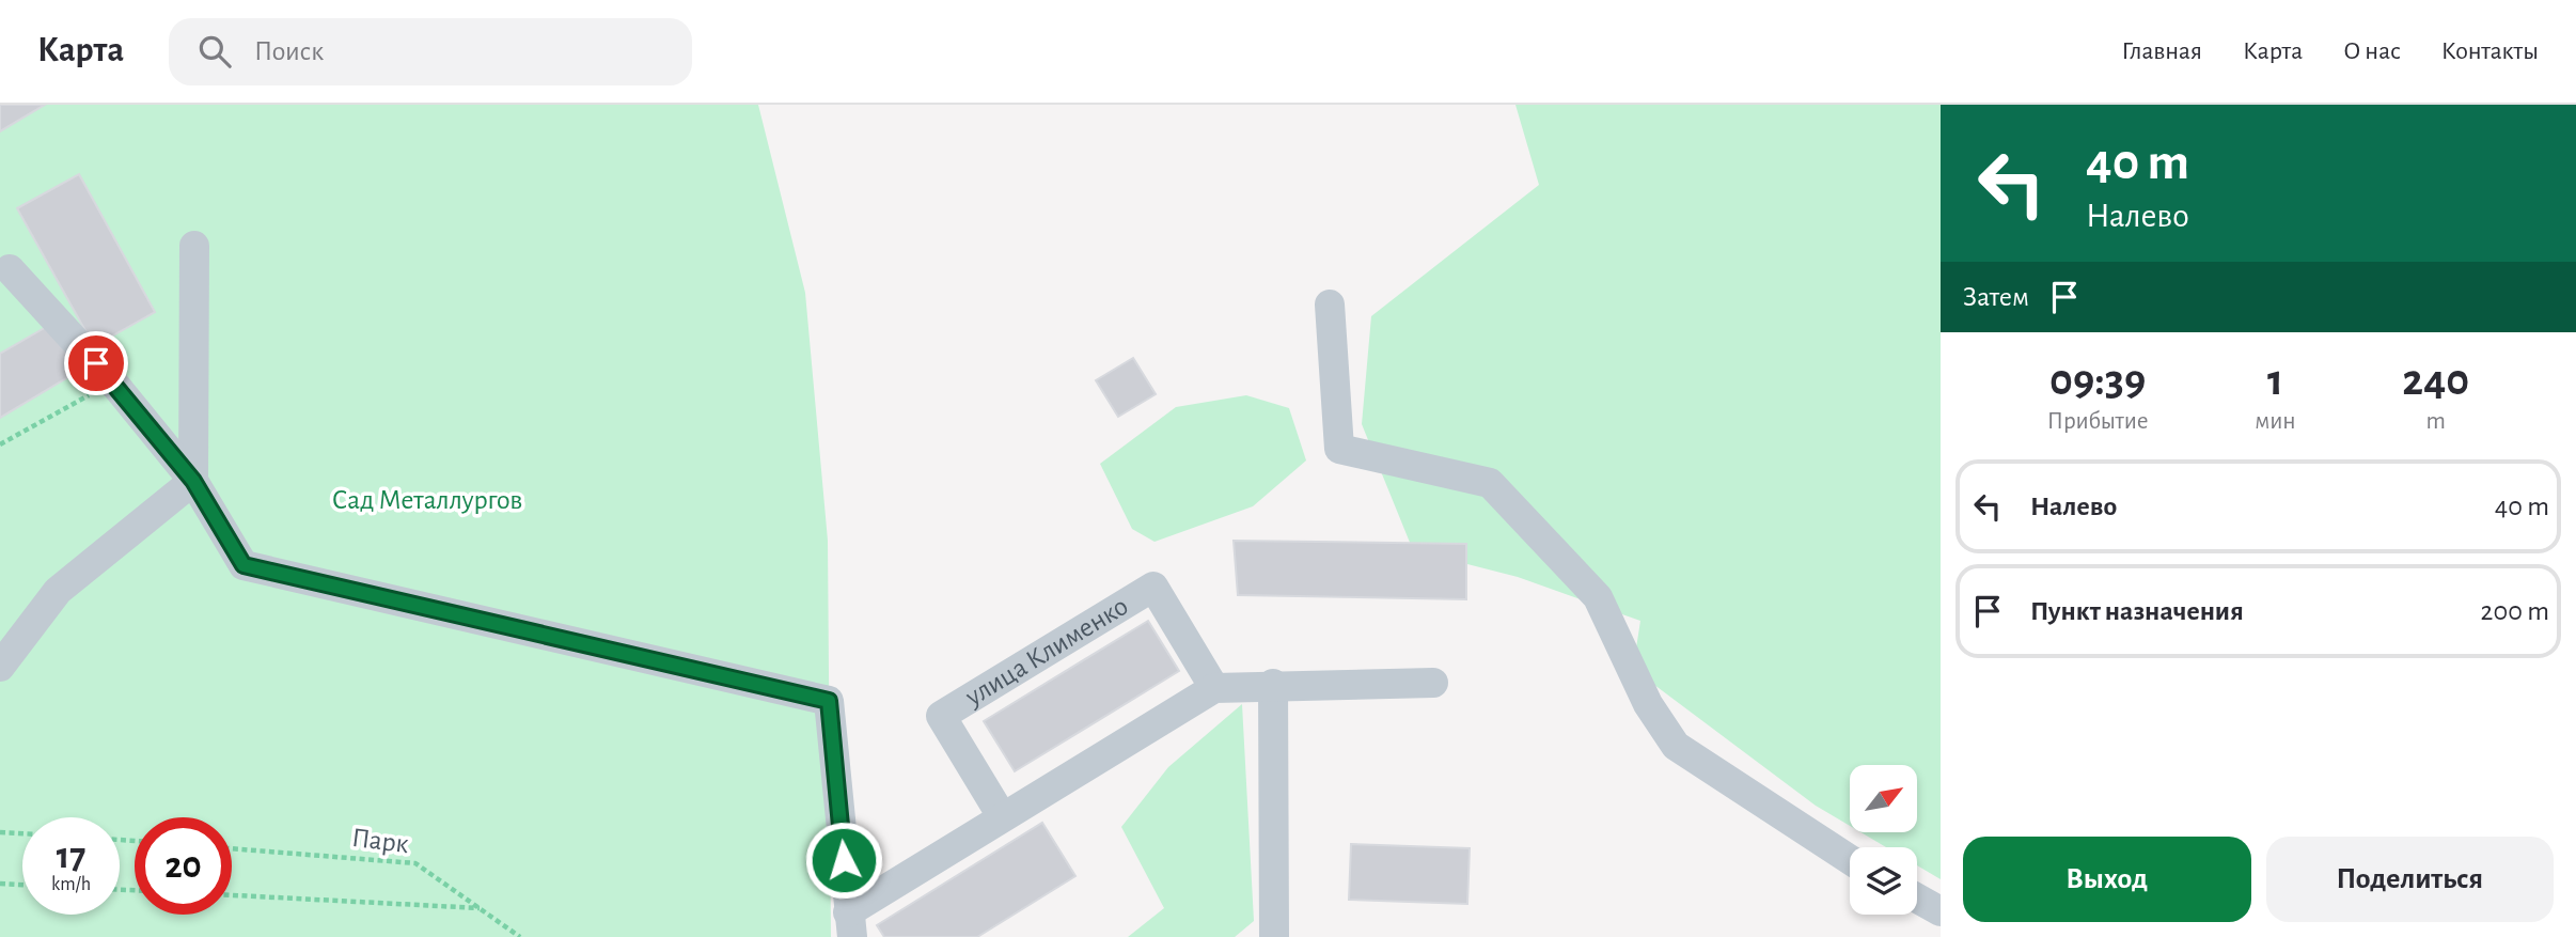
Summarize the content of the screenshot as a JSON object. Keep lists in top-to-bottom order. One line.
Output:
{"streets":{"street":["улица Клименко"],"path":["Парк"]},"parks":["Сад Металлургов"],"north":"top right","page":{"header":"Карта","search":"Поиск","nav":["Главная","Карта","О нас","Контакты"],"turn":["40 m","Налево"],"then":"Затем","eta":["09:39","Прибытие","1","мин","240","m"],"list":[{"name":"Налево","value":"40 m"},{"name":"Пункт назначения","value":"200 m"}],"speed":"17 km/h","limit":"20","buttons":["Выход","Поделиться"]}}
